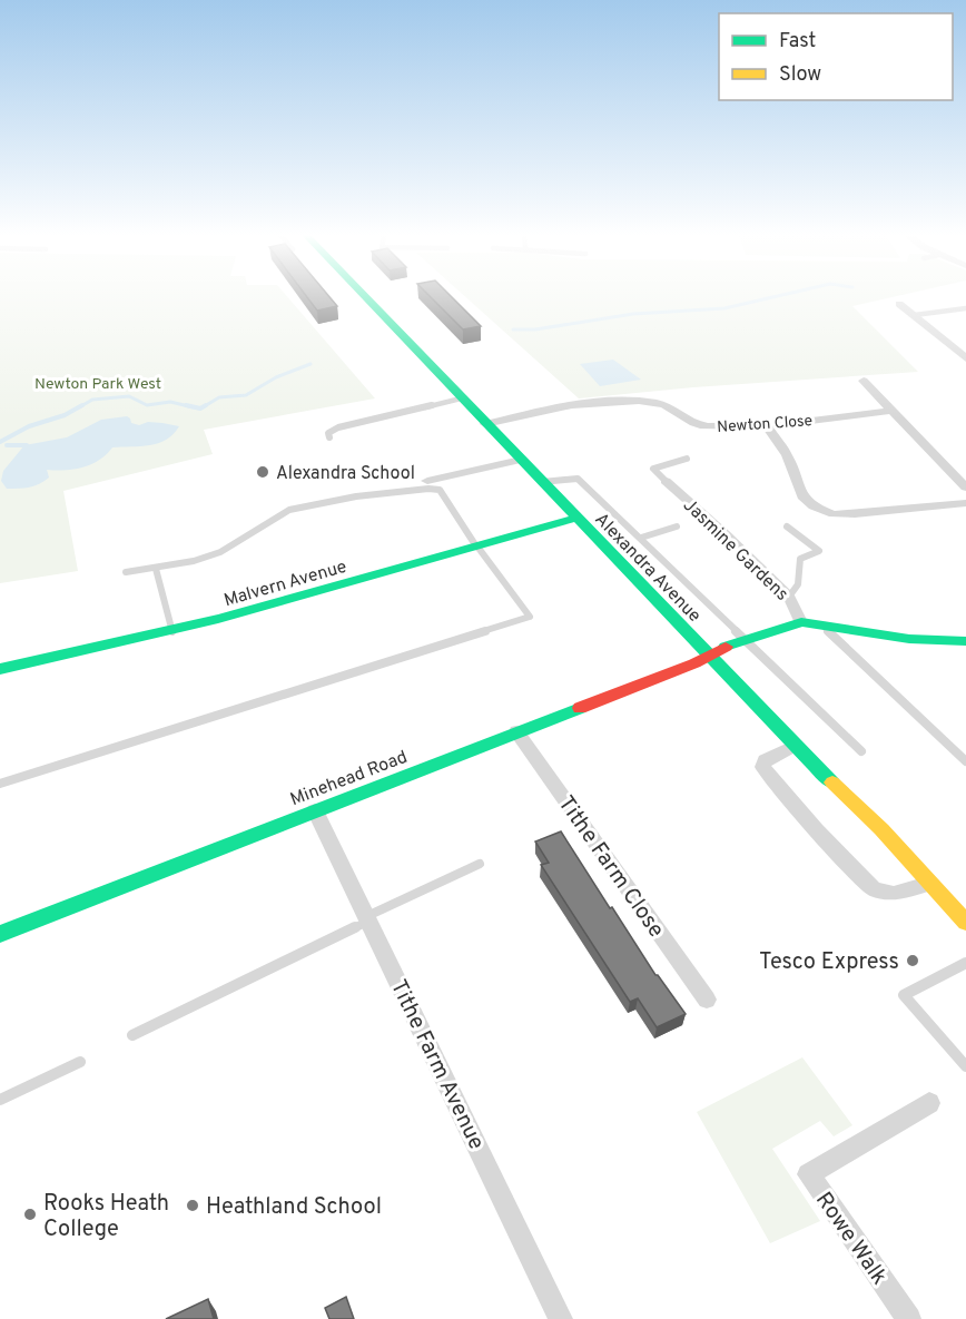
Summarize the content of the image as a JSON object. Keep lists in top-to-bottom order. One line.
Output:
{"streets":{"street":["Newton Close","Jasmine Gardens","Alexandra Avenue","Malvern Avenue","Minehead Road","Tithe Farm Close","Tithe Farm Avenue","Rowe Walk"]},"crossings":[["Newton Close","Alexandra Avenue"],["Jasmine Gardens","Minehead Road"],["Alexandra Avenue","Malvern Avenue"],["Alexandra Avenue","Minehead Road"],["Minehead Road","Tithe Farm Close"],["Minehead Road","Tithe Farm Avenue"]],"parks":["Newton Park West"],"places":["Alexandra School","Tesco Express","Heathland School","Rooks Heath College"],"legend":["Fast","Slow"]}
